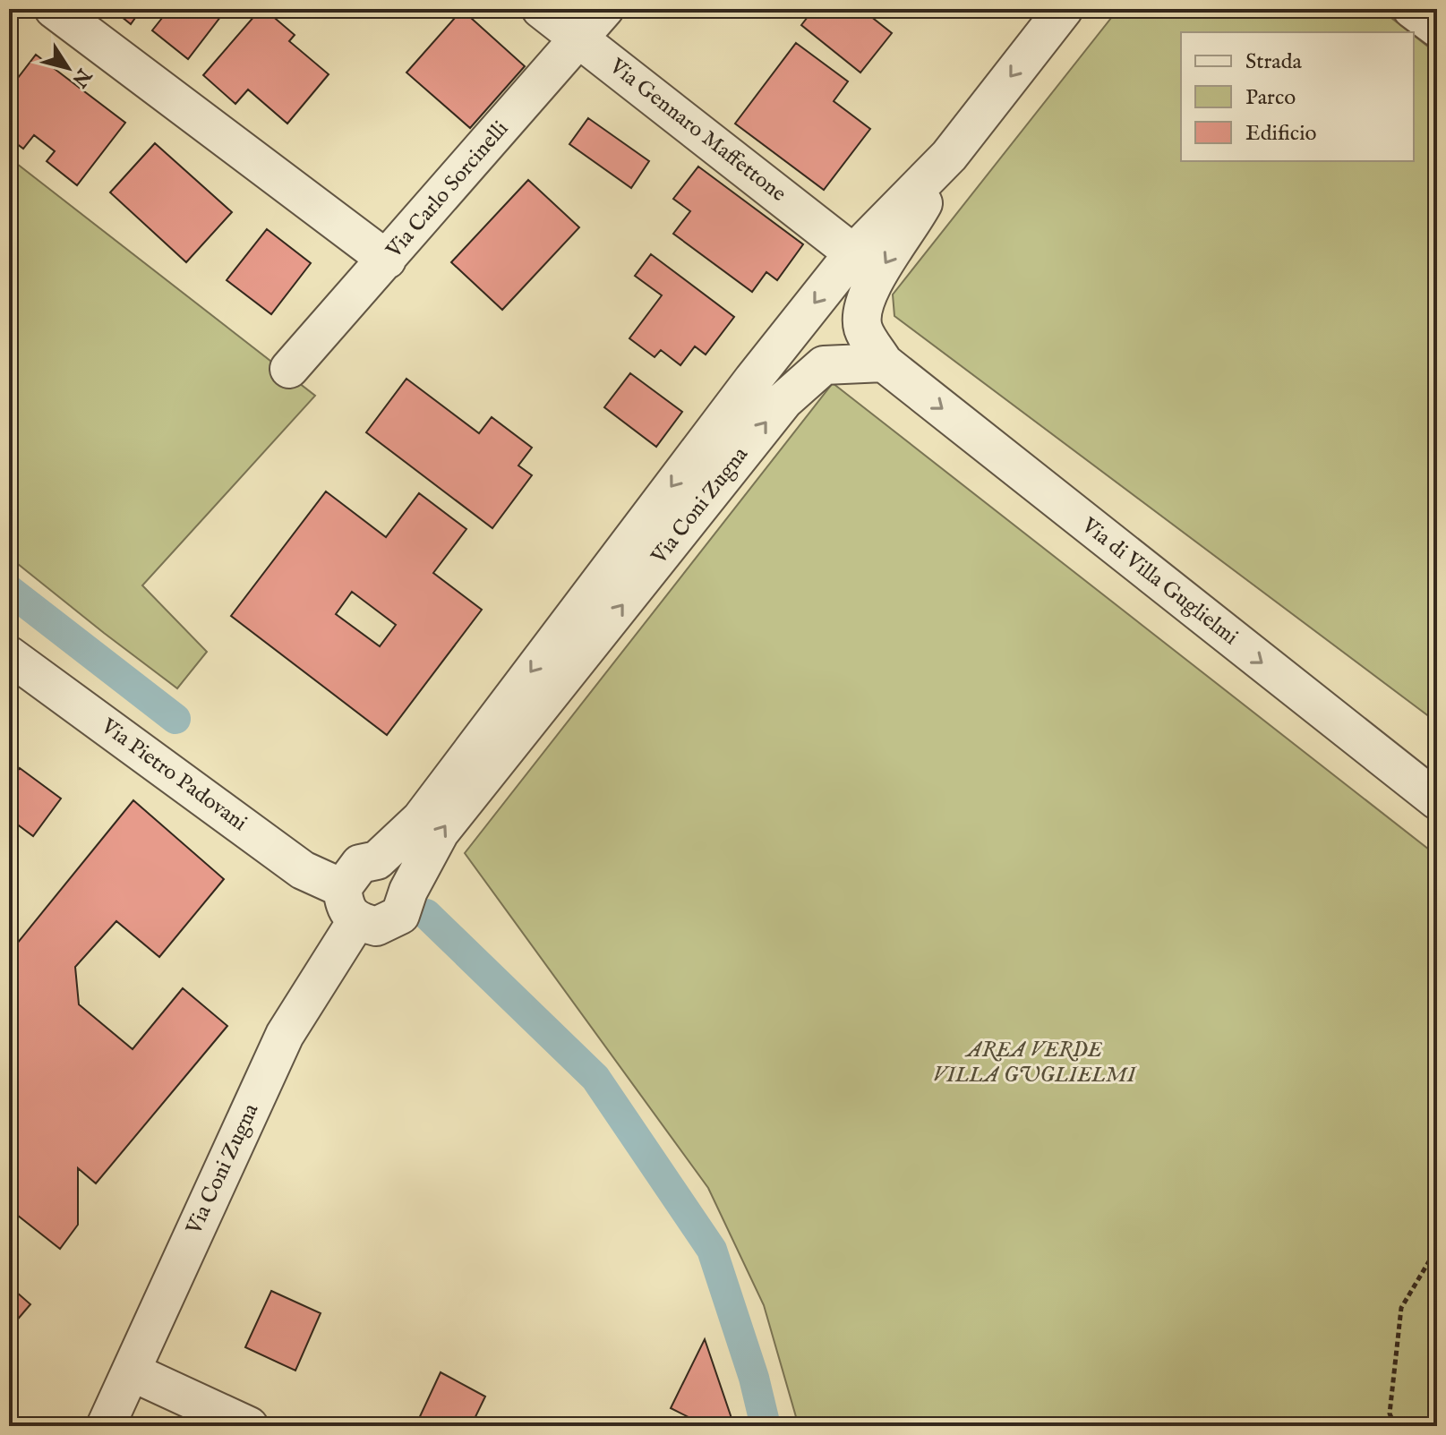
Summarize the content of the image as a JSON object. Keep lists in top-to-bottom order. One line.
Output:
{"streets":{"street":["Via Gennaro Maffettone","Via Carlo Sorcinelli","Via Coni Zugna","Via di Villa Guglielmi","Via Pietro Padovani"]},"crossings":[["Via Gennaro Maffettone","Via Carlo Sorcinelli"],["Via Gennaro Maffettone","Via Coni Zugna"],["Via Coni Zugna","Via di Villa Guglielmi"],["Via Coni Zugna","Via Pietro Padovani"]],"one_way":["Via di Villa Guglielmi"],"parks":["AREA VERDE VILLA GUGLIELMI"],"legend":["Strada","Parco","Edificio"],"north":"bottom right"}
